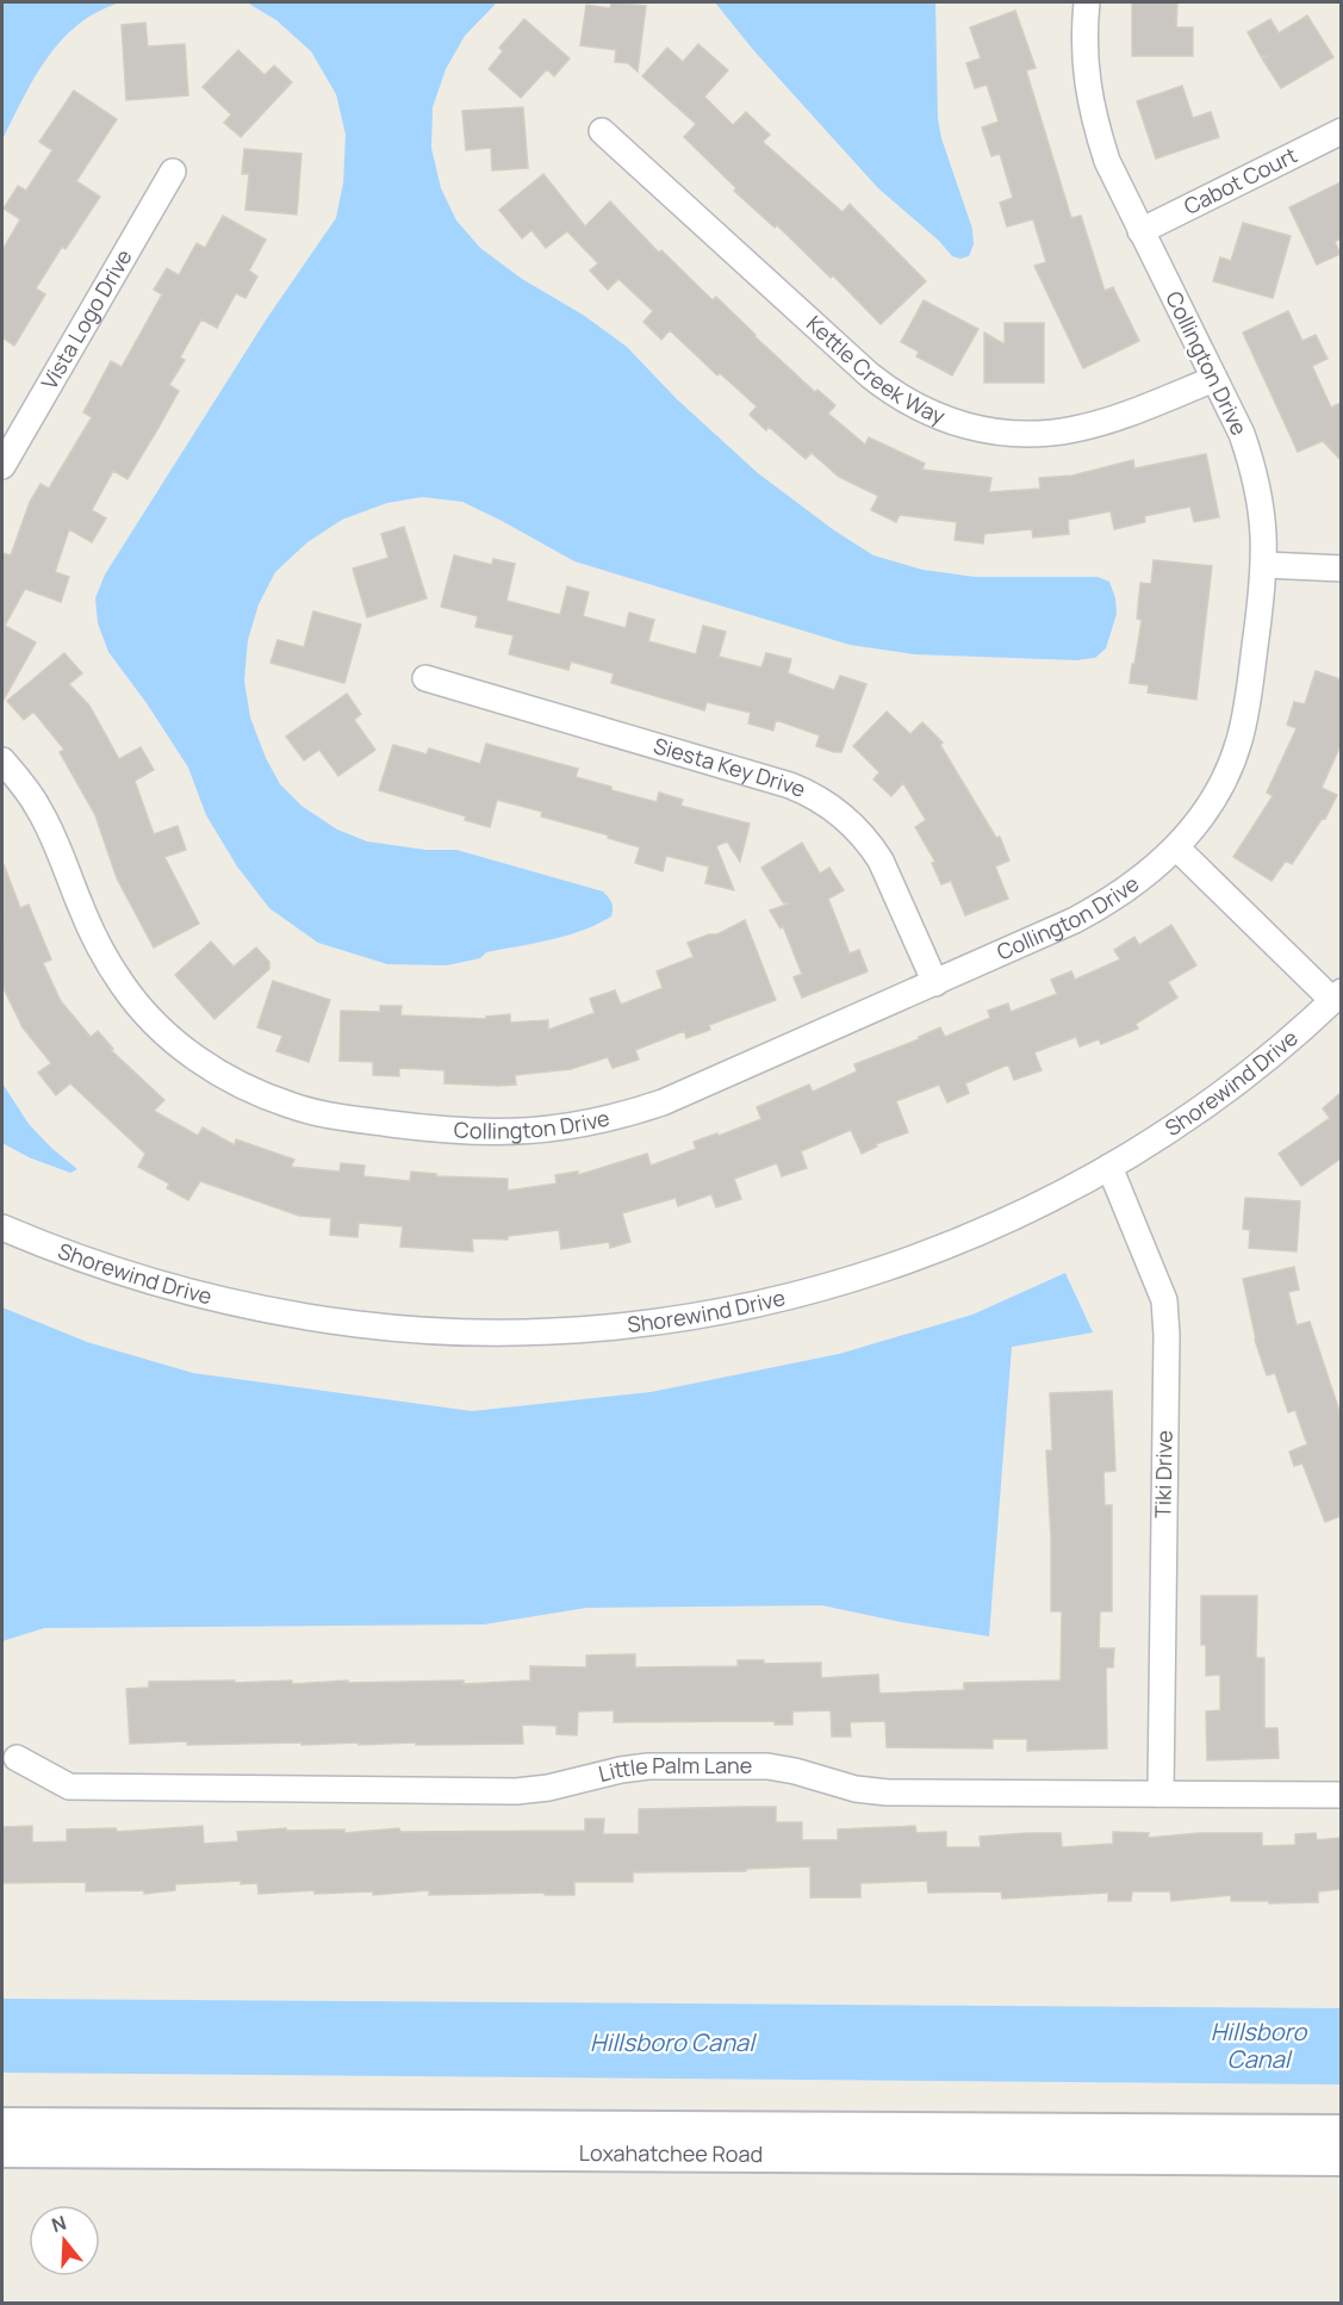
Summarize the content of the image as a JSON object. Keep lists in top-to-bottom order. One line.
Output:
{"streets":{"main road":["Loxahatchee Road"],"street":["Cabot Court","Vista Logo Drive","Collington Drive","Kettle Creek Way","Siesta Key Drive","Shorewind Drive","Tiki Drive","Little Palm Lane"]},"crossings":[["Cabot Court","Collington Drive"],["Collington Drive","Kettle Creek Way"],["Collington Drive","Siesta Key Drive"],["Shorewind Drive","Tiki Drive"],["Tiki Drive","Little Palm Lane"]],"water":["Hillsboro Canal"],"north":"top"}
